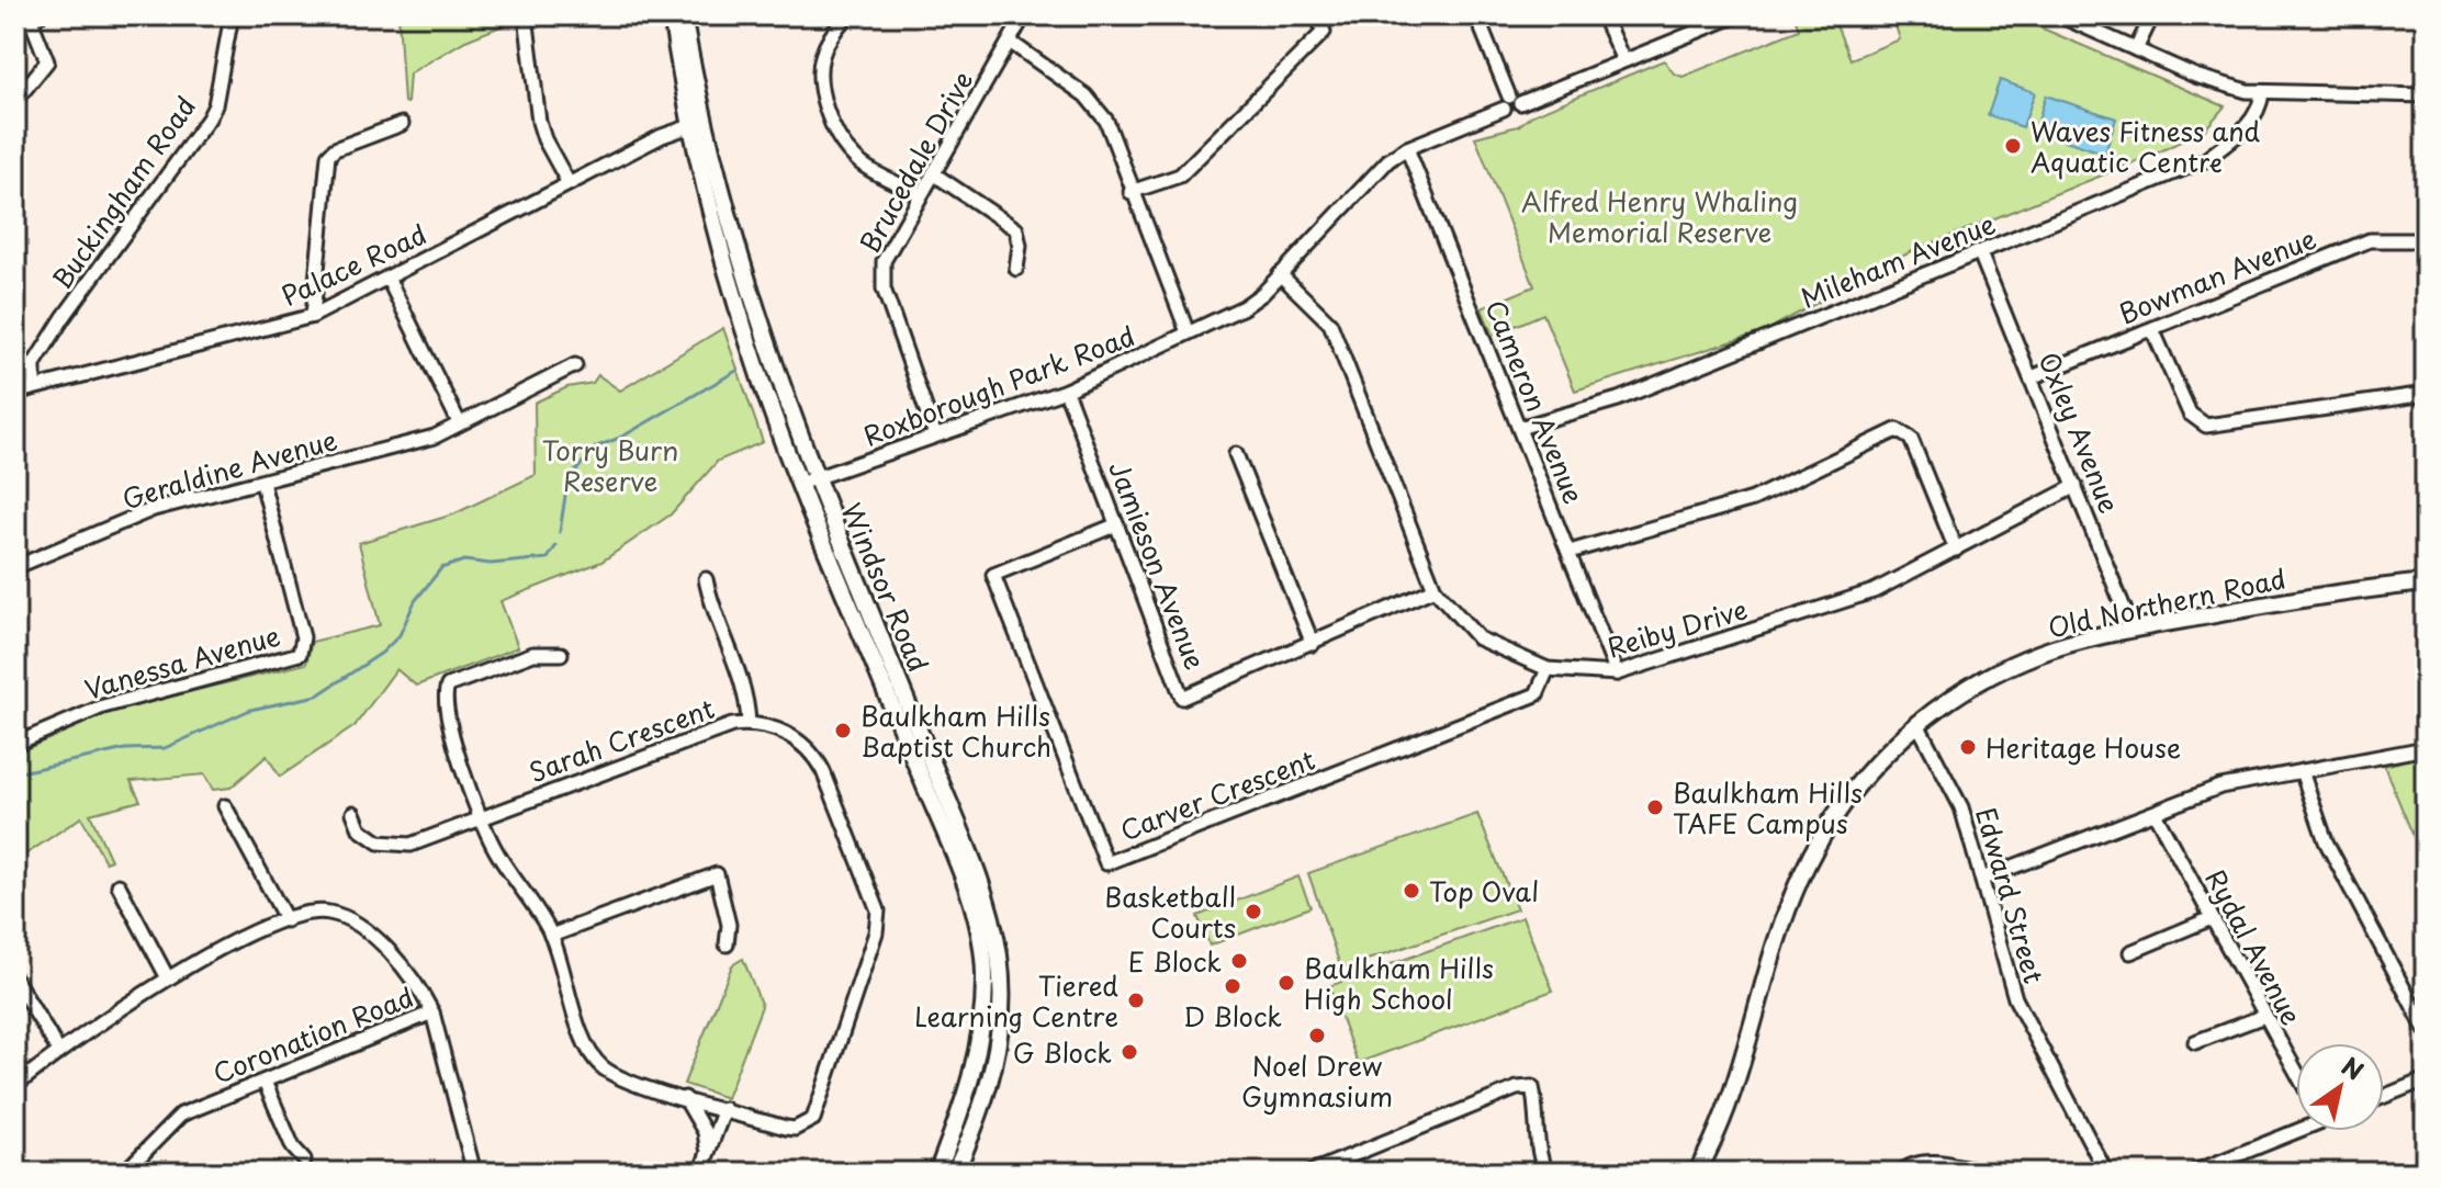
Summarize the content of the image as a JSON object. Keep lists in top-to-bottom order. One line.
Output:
{"streets":{"main road":["Windsor Road","Old Northern Road"],"street":["Brucedale Drive","Buckingham Road","Mileham Avenue","Palace Road","Bowman Avenue","Roxborough Park Road","Cameron Avenue","Oxley Avenue","Geraldine Avenue","Jamieson Avenue","Reiby Drive","Vanessa Avenue","Sarah Crescent","Carver Crescent","Edward Street","Rydal Avenue","Coronation Road"]},"crossings":[["Brucedale Drive","Roxborough Park Road"],["Buckingham Road","Palace Road"],["Mileham Avenue","Cameron Avenue"],["Mileham Avenue","Oxley Avenue"],["Palace Road","Windsor Road"],["Bowman Avenue","Oxley Avenue"],["Roxborough Park Road","Cameron Avenue"],["Roxborough Park Road","Jamieson Avenue"],["Roxborough Park Road","Windsor Road"],["Roxborough Park Road","Reiby Drive"],["Cameron Avenue","Reiby Drive"],["Oxley Avenue","Old Northern Road"],["Oxley Avenue","Reiby Drive"],["Geraldine Avenue","Vanessa Avenue"],["Jamieson Avenue","Reiby Drive"],["Jamieson Avenue","Carver Crescent"],["Old Northern Road","Edward Street"],["Reiby Drive","Carver Crescent"]],"parks":["Alfred Henry Whaling Memorial Reserve","Torry Burn Reserve"],"places":["Waves Fitness and Aquatic Centre","Baulkham Hills Baptist Church","Heritage House","Baulkham Hills TAFE Campus","Top Oval","Basketball Courts","E Block","Baulkham Hills High School","D Block","Tiered Learning Centre","Noel Drew Gymnasium","G Block"],"north":"top right"}
